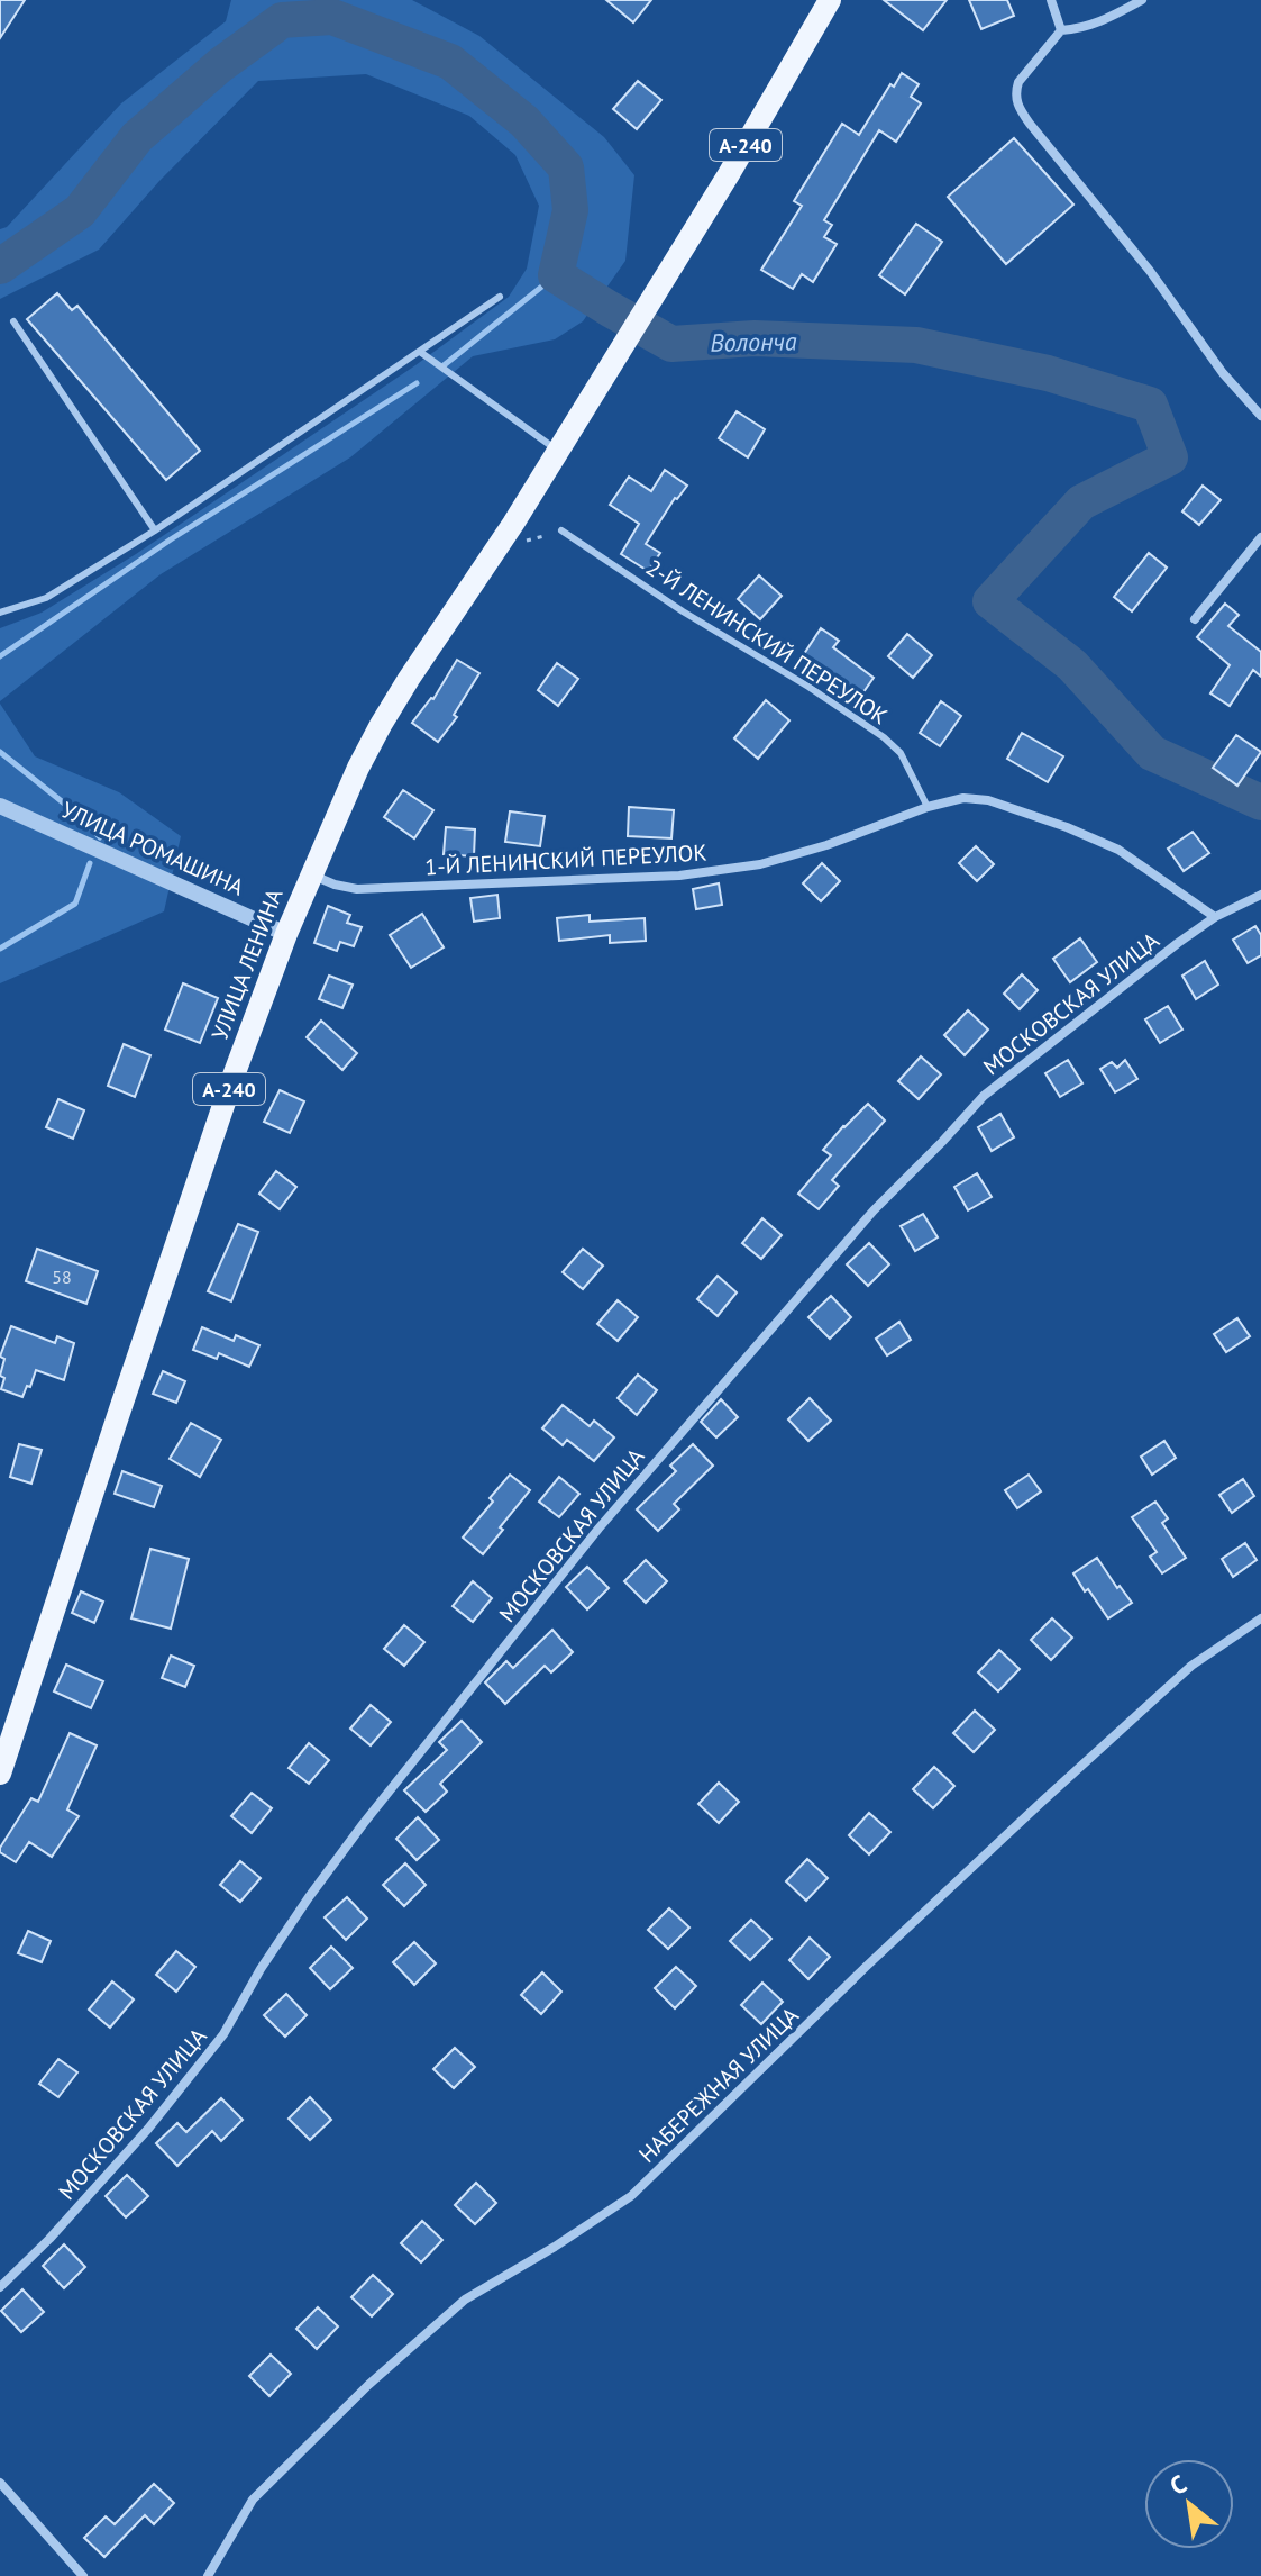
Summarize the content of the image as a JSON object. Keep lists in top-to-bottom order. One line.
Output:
{"streets":{"main road":["А-240","УЛИЦА ЛЕНИНА"],"street":["УЛИЦА РОМАШИНА","1-Й ЛЕНИНСКИЙ ПЕРЕУЛОК","МОСКОВСКАЯ УЛИЦА","НАБЕРЕЖНАЯ УЛИЦА"],"lane":["2-Й ЛЕНИНСКИЙ ПЕРЕУЛОК"]},"crossings":[["2-Й ЛЕНИНСКИЙ ПЕРЕУЛОК","1-Й ЛЕНИНСКИЙ ПЕРЕУЛОК"],["УЛИЦА РОМАШИНА","УЛИЦА ЛЕНИНА"],["1-Й ЛЕНИНСКИЙ ПЕРЕУЛОК","УЛИЦА ЛЕНИНА"],["1-Й ЛЕНИНСКИЙ ПЕРЕУЛОК","МОСКОВСКАЯ УЛИЦА"]],"water":["Волонча"],"house_numbers":["58"],"north":"top left"}
